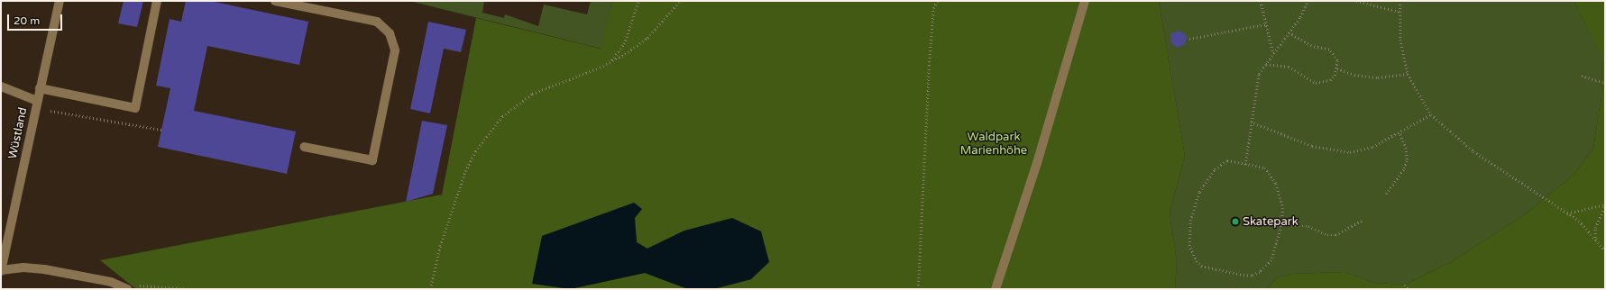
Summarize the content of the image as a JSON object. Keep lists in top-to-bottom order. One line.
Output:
{"streets":{"street":["Wüstland"]},"parks":["Waldpark Marienhöhe"],"places":["Skatepark"],"scale_bar":"20 m"}
